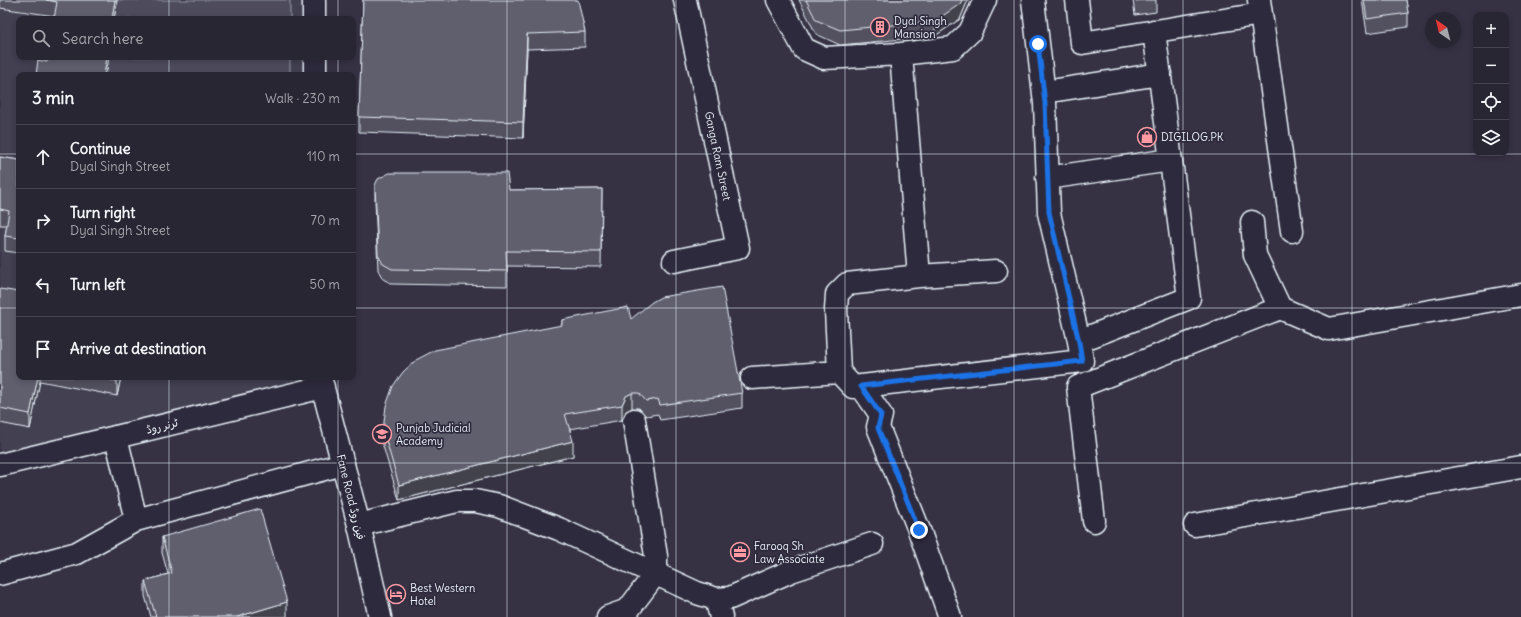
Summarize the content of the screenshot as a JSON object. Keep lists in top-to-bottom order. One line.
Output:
{"streets":{"street":["Ganga Ram Street","ٹرنر روڈ","Fane Road فین روڈ"]},"crossings":[["ٹرنر روڈ","Fane Road فین روڈ"]],"places":{"building":["Dyal Singh Mansion"],"shop":["DIGILOG.PK"],"school or university":["Punjab Judicial Academy"],"office":["Farooq Sh Law Associate"],"hotel":["Best Western Hotel"]},"north":"top left","page":{"map_buttons":["+","−"],"search":"Search here","heading":["3 min","Walk · 230 m"],"list":[["Continue","Dyal Singh Street","110 m"],["Turn right","Dyal Singh Street","70 m"],["Turn left","50 m"],"Arrive at destination"]}}
